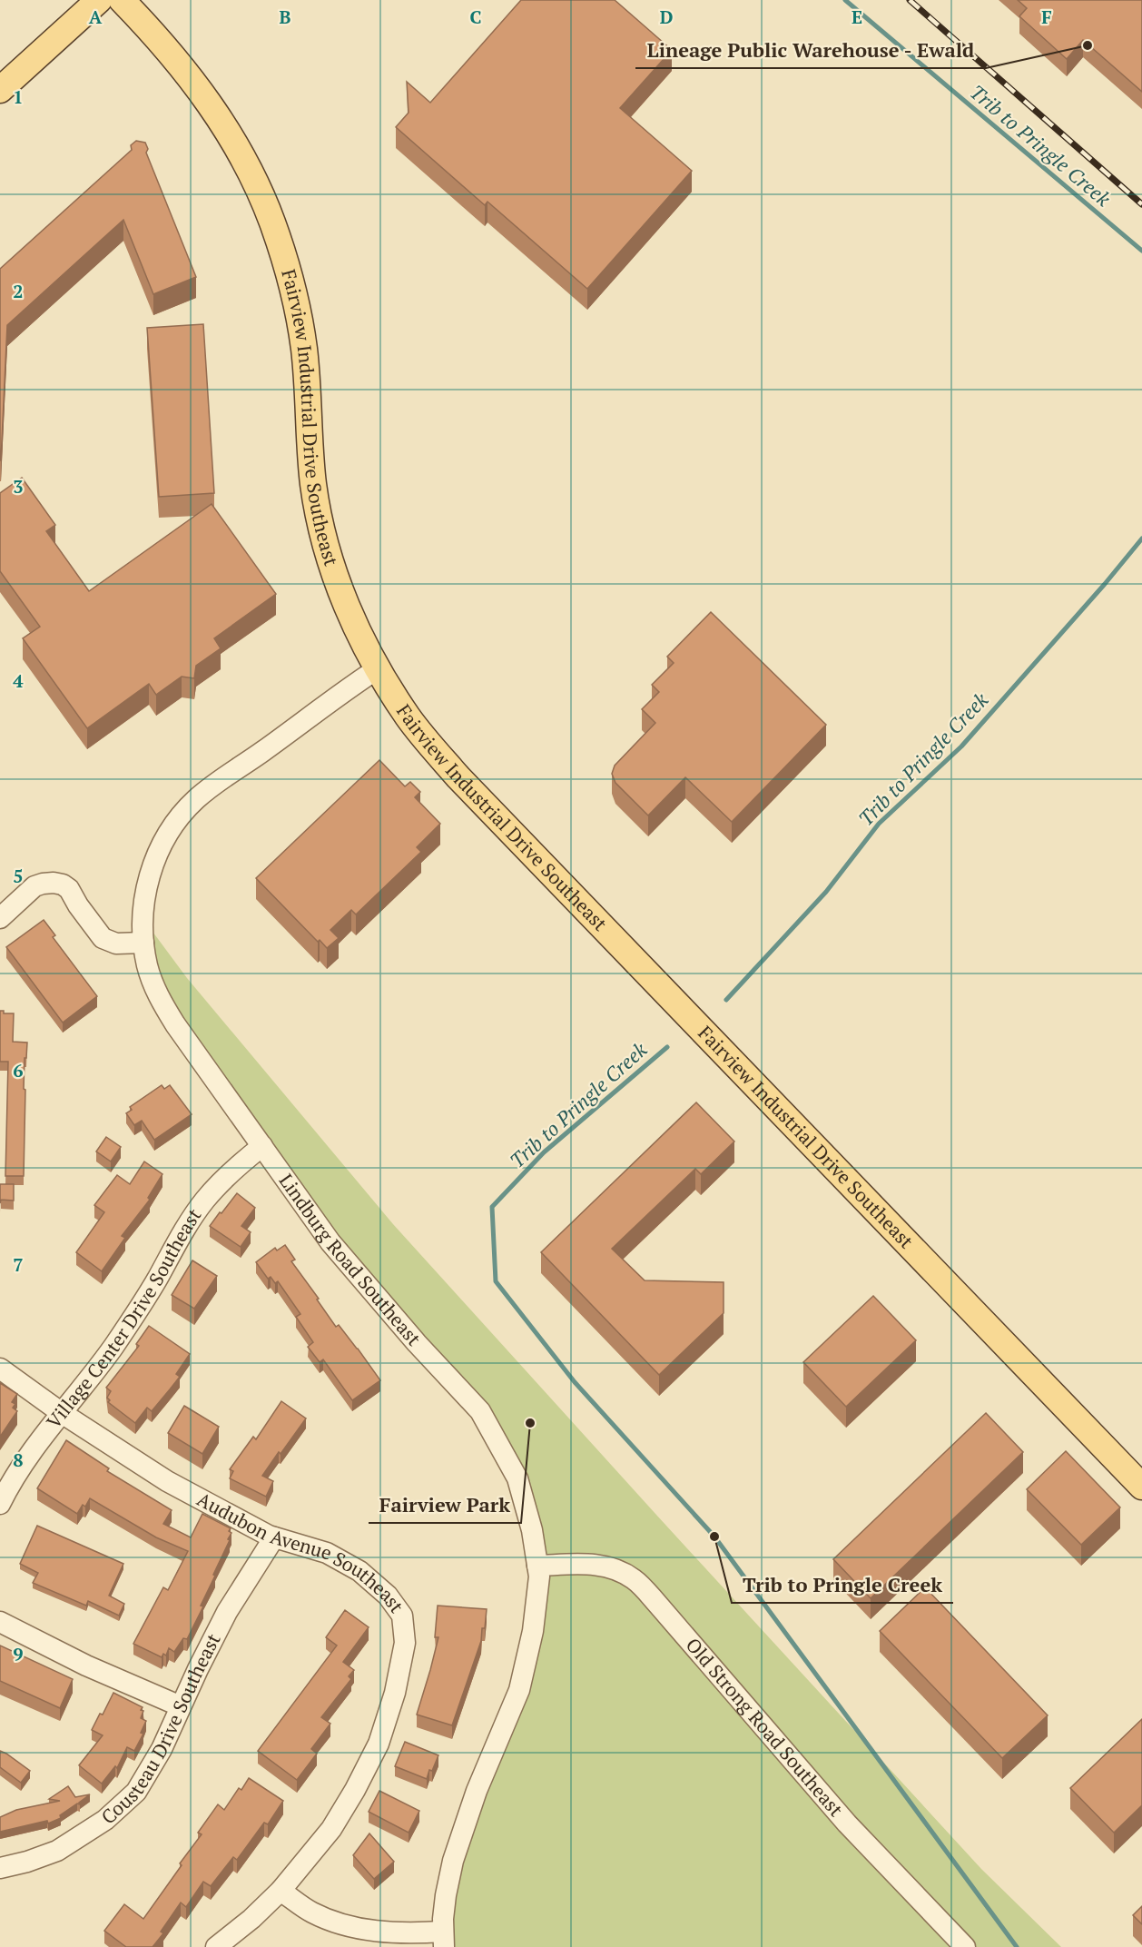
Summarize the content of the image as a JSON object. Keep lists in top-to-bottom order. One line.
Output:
{"streets":{"main road":["Fairview Industrial Drive Southeast"],"street":["Lindburg Road Southeast","Village Center Drive Southeast","Audubon Avenue Southeast","Cousteau Drive Southeast","Old Strong Road Southeast"]},"crossings":[["Fairview Industrial Drive Southeast","Lindburg Road Southeast"],["Lindburg Road Southeast","Village Center Drive Southeast"],["Lindburg Road Southeast","Old Strong Road Southeast"],["Village Center Drive Southeast","Audubon Avenue Southeast"],["Audubon Avenue Southeast","Cousteau Drive Southeast"]],"water":["Trib to Pringle Creek"],"places":["Lineage Public Warehouse - Ewald","Fairview Park","Trib to Pringle Creek"],"grid":{"columns":["A","B","C","D","E","F"],"rows":["1","2","3","4","5","6","7","8","9"]}}
